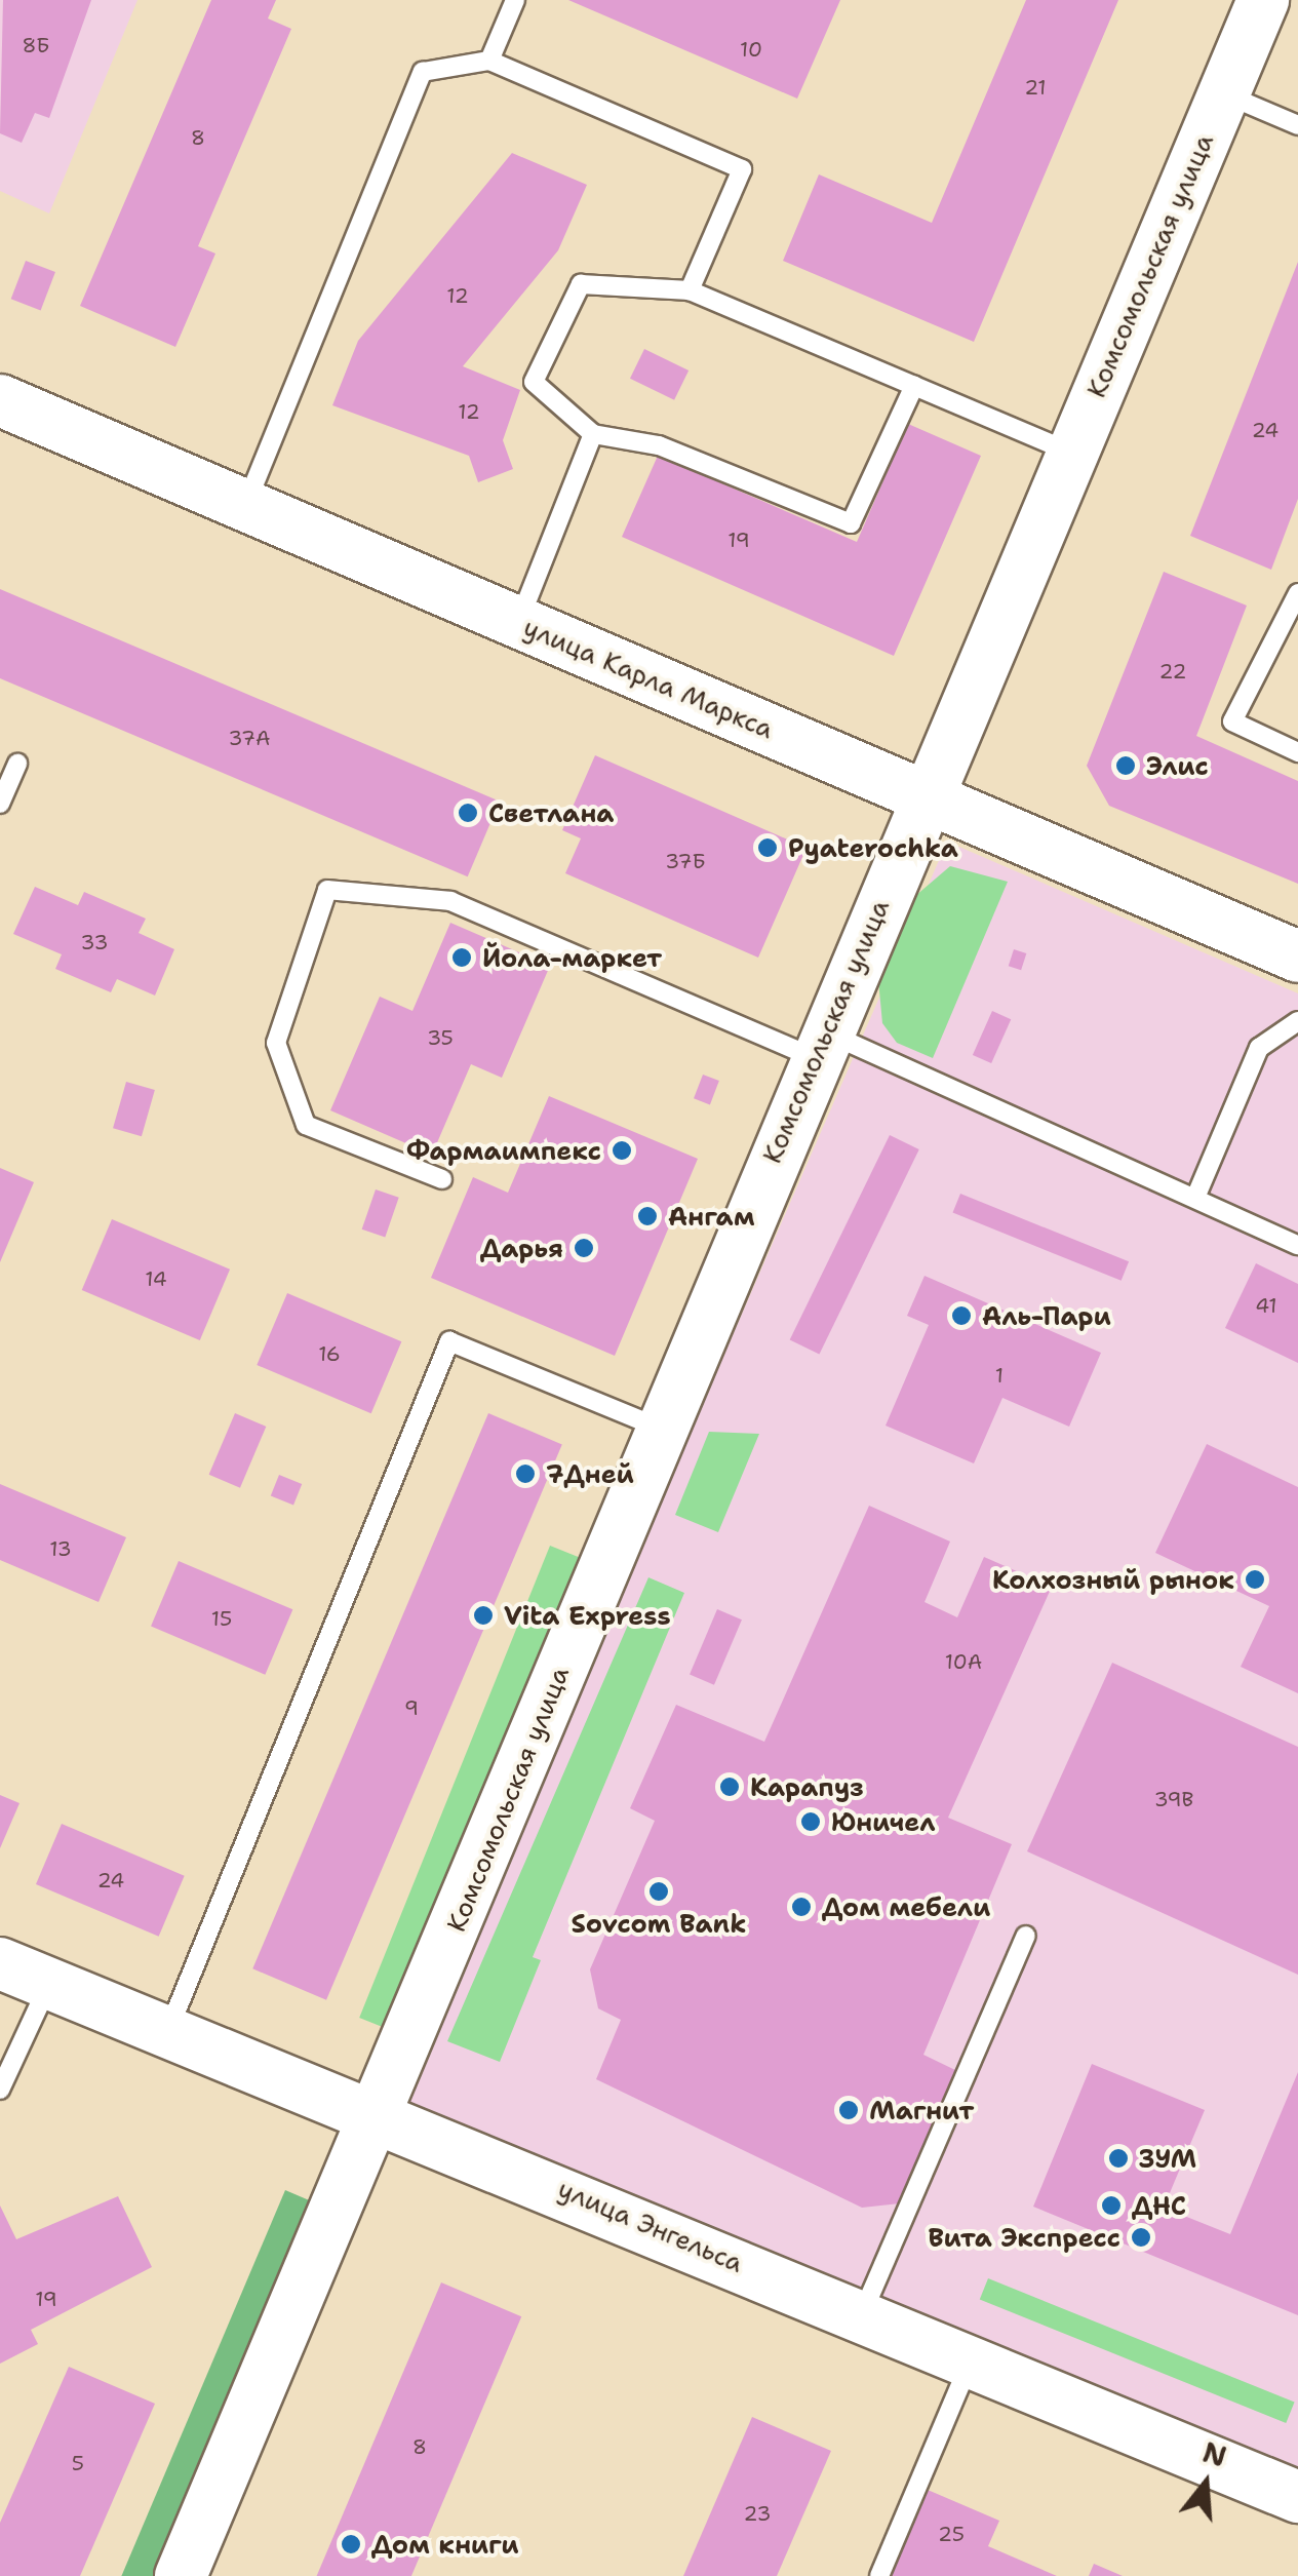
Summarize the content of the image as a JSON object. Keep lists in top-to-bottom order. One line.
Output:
{"streets":{"street":["Комсомольская улица","улица Карла Маркса","улица Энгельса"]},"crossings":[["Комсомольская улица","улица Карла Маркса"],["Комсомольская улица","улица Энгельса"]],"places":["Элис","Светлана","Pyaterochka","Йола-маркет","Фармаимпекс","Ангам","Дарья","Аль-Пари","7Дней","Колхозный рынок","Vita Express","Карапуз","Юничел","Sovcom Bank","Дом мебели","Магнит","ЗУМ","ДНС","Вита Экспресс","Дом книги"],"house_numbers":["8Б","10","21","8","12","12","24","19","22","37А","37Б","33","35","14","41","16","1","13","15","10А","9","39В","24","19","8","5","23","25"],"north":"top"}
